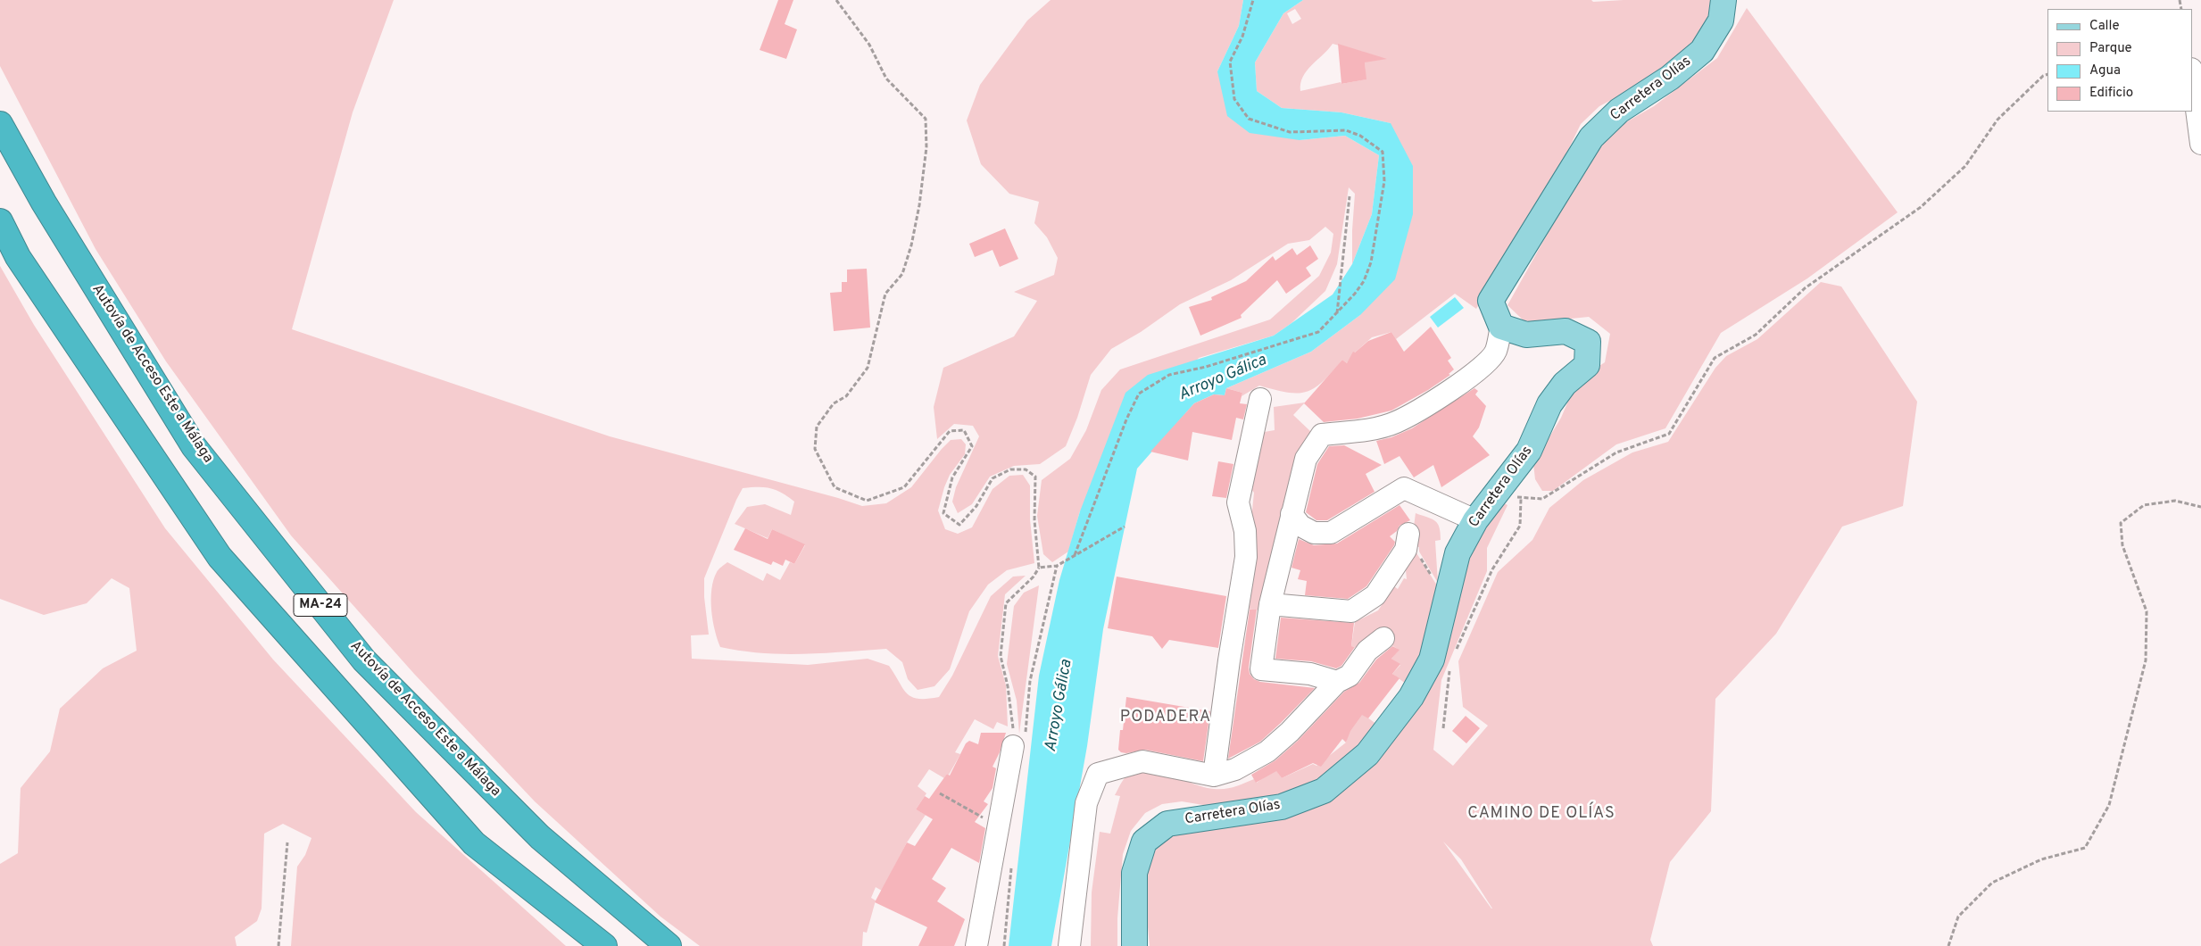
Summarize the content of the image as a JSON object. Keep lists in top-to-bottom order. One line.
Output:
{"streets":{"highway":["Autovía de Acceso Este a Málaga","MA-24"],"main road":["Carretera Olías"]},"districts":["PODADERA","CAMINO DE OLÍAS"],"water":["Arroyo Gálica"],"legend":["Calle","Parque","Agua","Edificio"]}
